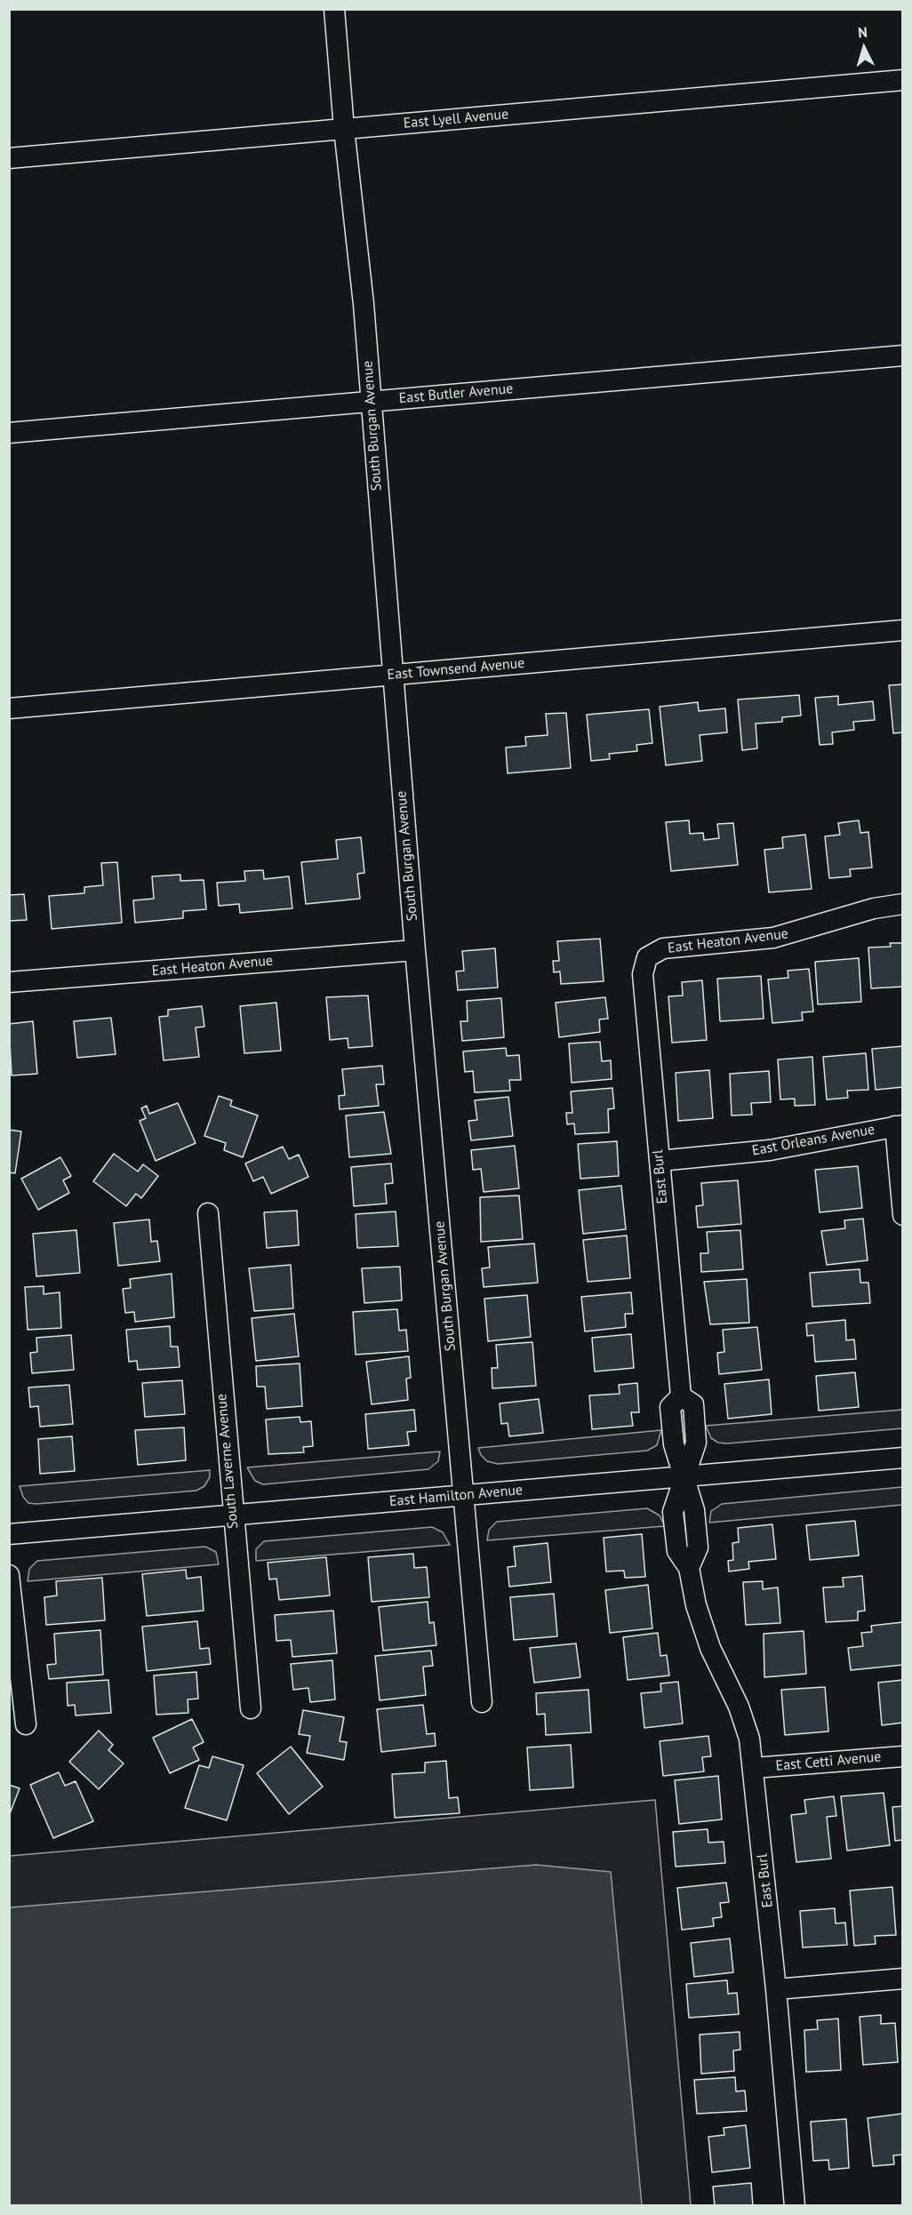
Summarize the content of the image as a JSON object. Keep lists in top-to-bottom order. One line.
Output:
{"streets":{"street":["East Lyell Avenue","East Butler Avenue","South Burgan Avenue","East Townsend Avenue","East Heaton Avenue","East Orleans Avenue","East Burl","South Laverne Avenue","East Hamilton Avenue","East Cetti Avenue"]},"crossings":[["East Lyell Avenue","South Burgan Avenue"],["East Butler Avenue","South Burgan Avenue"],["South Burgan Avenue","East Townsend Avenue"],["South Burgan Avenue","East Heaton Avenue"],["South Burgan Avenue","East Hamilton Avenue"],["East Heaton Avenue","East Burl"],["East Orleans Avenue","East Burl"],["East Burl","East Hamilton Avenue"],["East Burl","East Cetti Avenue"],["South Laverne Avenue","East Hamilton Avenue"]],"north":"top"}
